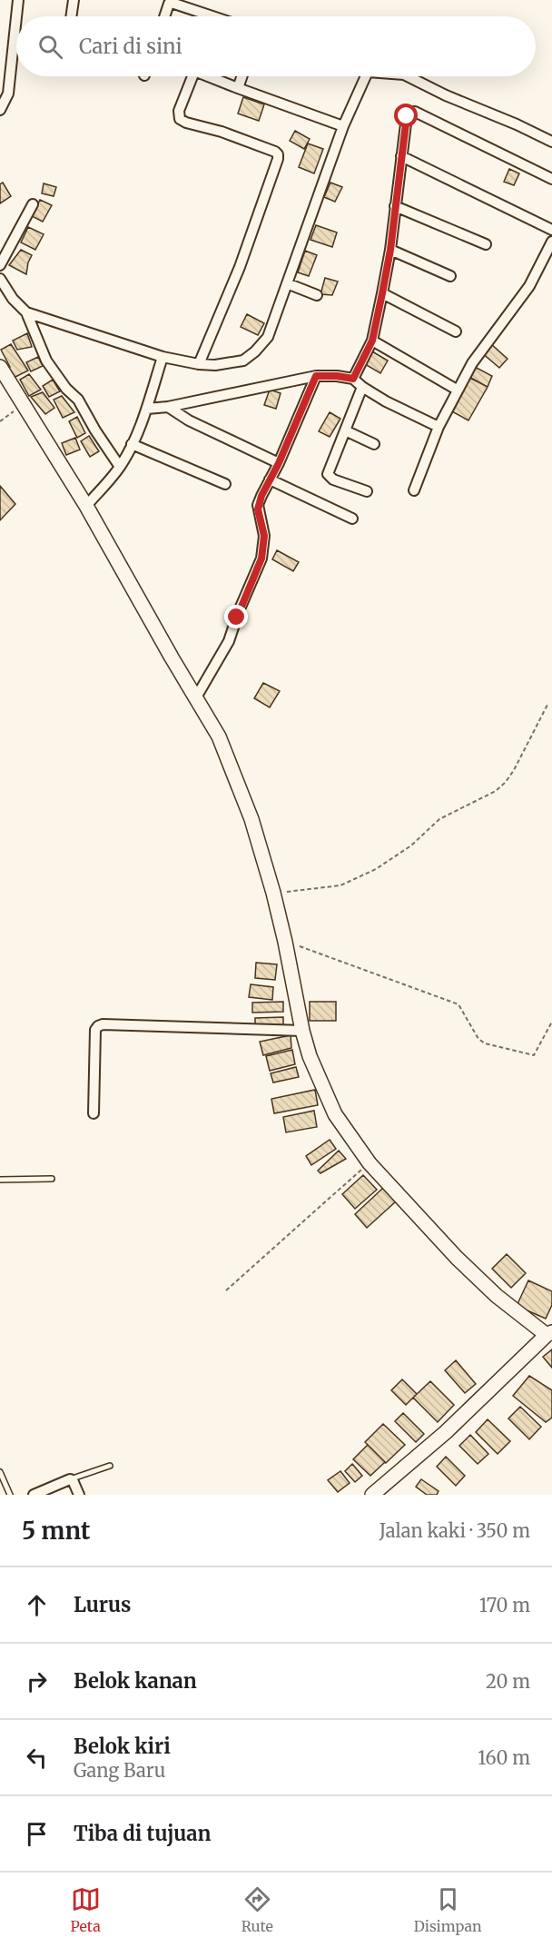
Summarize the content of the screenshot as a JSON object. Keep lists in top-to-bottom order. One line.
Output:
{"page":{"search":"Cari di sini","heading":["5 mnt","Jalan kaki · 350 m"],"list":[["Lurus","170 m"],["Belok kanan","20 m"],["Belok kiri","Gang Baru","160 m"],"Tiba di tujuan"],"nav":["Peta","Rute","Disimpan"]}}
